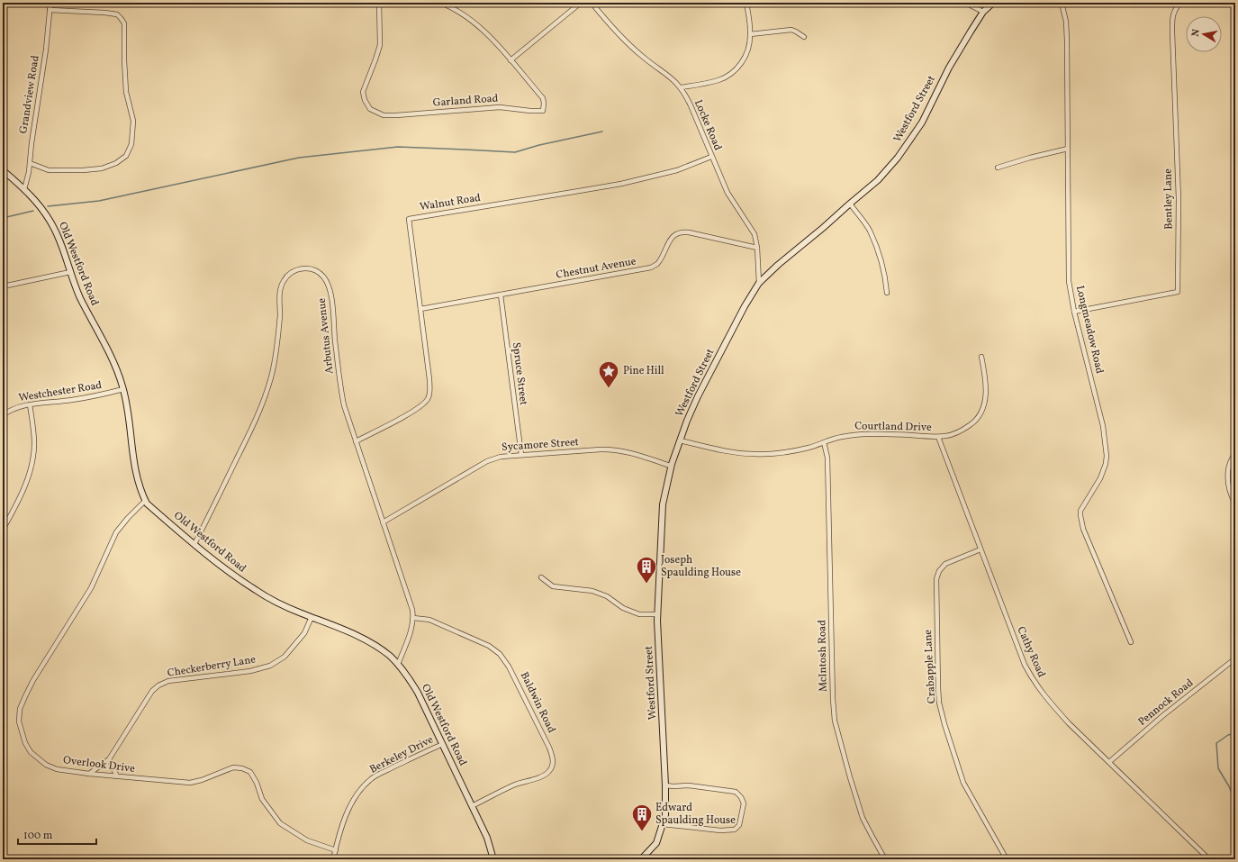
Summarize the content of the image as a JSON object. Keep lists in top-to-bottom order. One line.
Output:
{"streets":{"main road":["Westford Street","Old Westford Road"],"street":["Grandview Road","Garland Road","Locke Road","Bentley Lane","Walnut Road","Chestnut Avenue","Longmeadow Road","Arbutus Avenue","Spruce Street","Westchester Road","Courtland Drive","Sycamore Street","Cathy Road","McIntosh Road","Checkerberry Lane","Crabapple Lane","Baldwin Road","Pennock Road","Berkeley Drive","Overlook Drive"]},"crossings":[["Grandview Road","Old Westford Road"],["Westford Street","Locke Road"],["Westford Street","Courtland Drive"],["Westford Street","Sycamore Street"],["Locke Road","Walnut Road"],["Locke Road","Chestnut Avenue"],["Bentley Lane","Longmeadow Road"],["Walnut Road","Chestnut Avenue"],["Walnut Road","Arbutus Avenue"],["Old Westford Road","Arbutus Avenue"],["Old Westford Road","Westchester Road"],["Old Westford Road","Checkerberry Lane"],["Old Westford Road","Baldwin Road"],["Old Westford Road","Berkeley Drive"],["Old Westford Road","Overlook Drive"],["Chestnut Avenue","Spruce Street"],["Arbutus Avenue","Sycamore Street"],["Arbutus Avenue","Baldwin Road"],["Spruce Street","Sycamore Street"],["Courtland Drive","Cathy Road"],["Courtland Drive","McIntosh Road"],["Cathy Road","Crabapple Lane"],["Cathy Road","Pennock Road"],["Checkerberry Lane","Overlook Drive"],["Berkeley Drive","Overlook Drive"]],"places":{"place":["Pine Hill"],"building":["Joseph Spaulding House","Edward Spaulding House"]},"scale_bar":"100 m","north":"left"}
